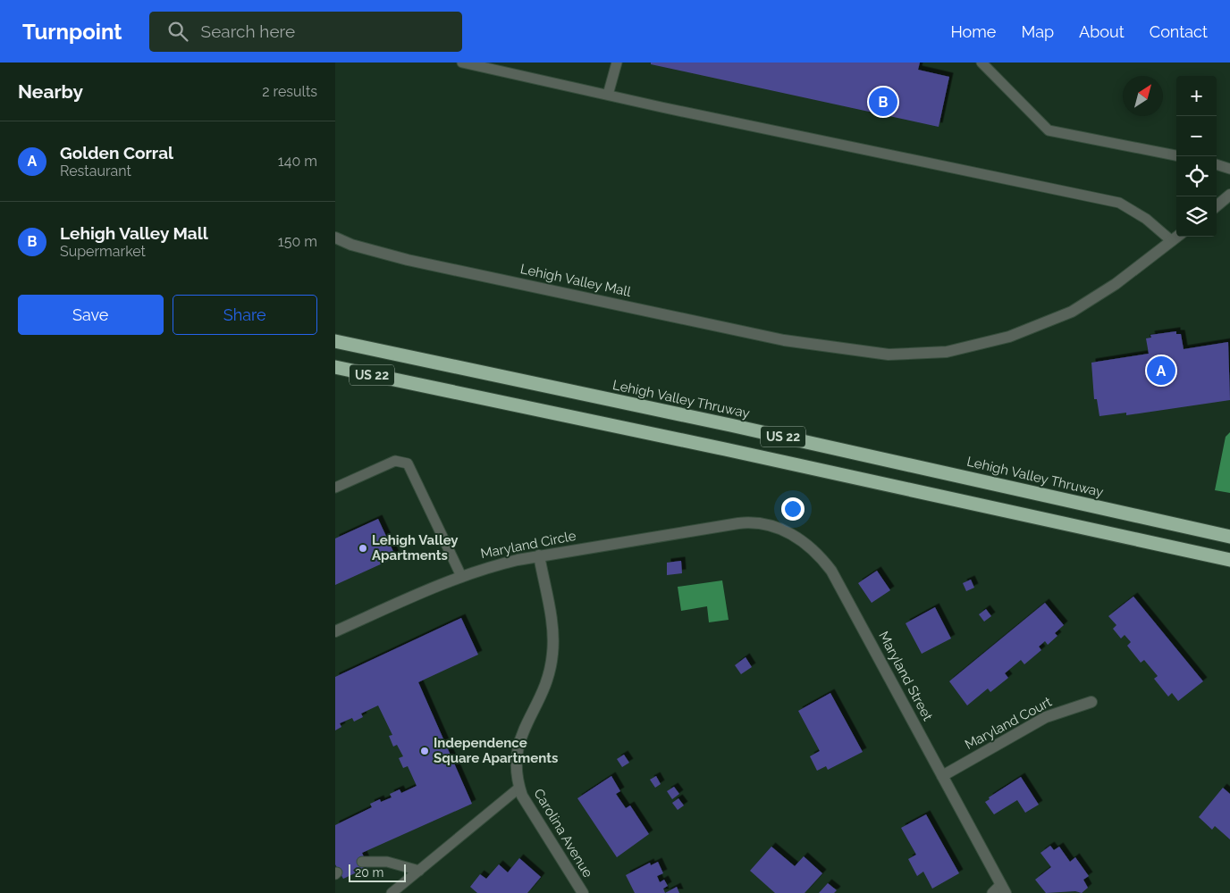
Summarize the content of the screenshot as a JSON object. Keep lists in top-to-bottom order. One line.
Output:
{"streets":{"highway":["US 22","Lehigh Valley Thruway"],"street":["Lehigh Valley Mall","Maryland Circle","Maryland Street","Maryland Court","Carolina Avenue"]},"crossings":[["Maryland Circle","Maryland Street"],["Maryland Circle","Carolina Avenue"],["Maryland Street","Maryland Court"]],"places":["Lehigh Valley Apartments","Independence Square Apartments"],"scale_bar":"20 m","north":"top right","page":{"header":"Turnpoint","search":"Search here","nav":["Home","Map","About","Contact"],"heading":["Nearby","2 results"],"map_buttons":["+","−"],"pins":["B","A"],"list":[{"mark":"A","name":"Golden Corral","note":"Restaurant","value":"140 m"},{"mark":"B","name":"Lehigh Valley Mall","note":"Supermarket","value":"150 m"}],"buttons":["Save","Share"],"scale":"20 m"}}
